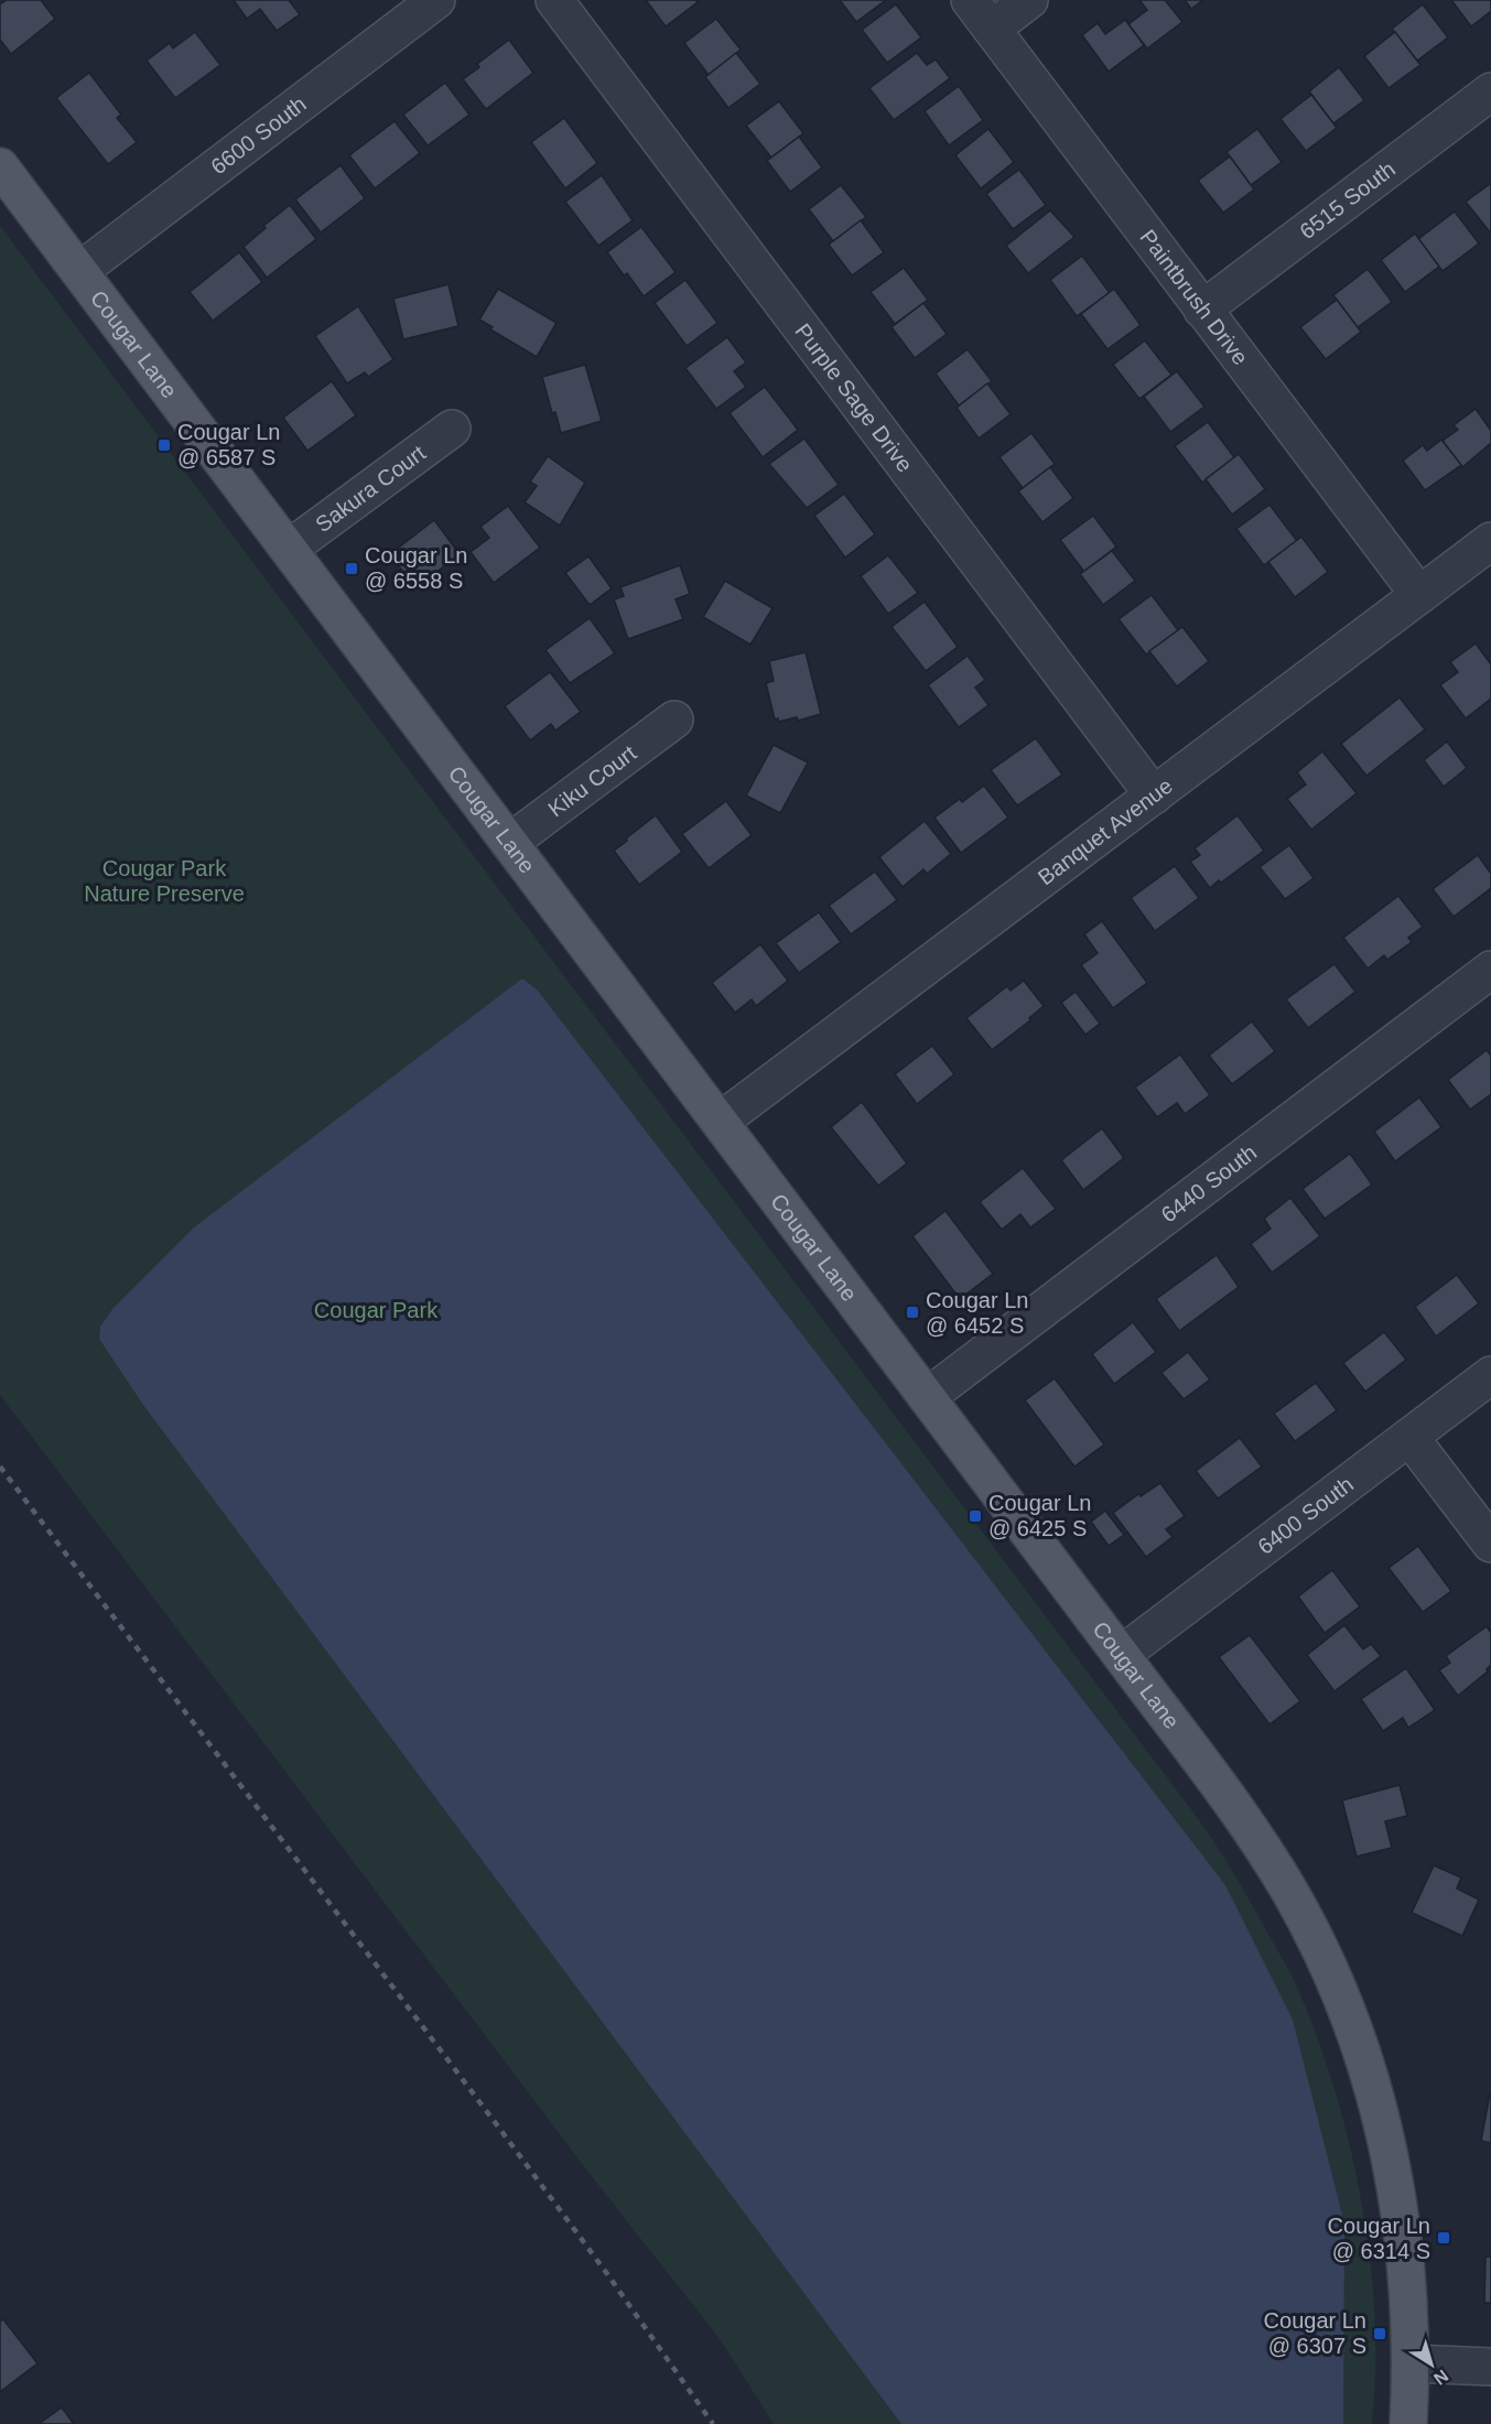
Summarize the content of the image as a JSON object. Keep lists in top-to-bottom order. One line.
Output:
{"streets":{"main road":["Cougar Lane"],"street":["6600 South","6515 South","Paintbrush Drive","Purple Sage Drive","Sakura Court","Kiku Court","Banquet Avenue","6440 South","6400 South"]},"crossings":[["6600 South","Cougar Lane"],["6515 South","Paintbrush Drive"],["Paintbrush Drive","Banquet Avenue"],["Cougar Lane","Sakura Court"],["Cougar Lane","Kiku Court"],["Cougar Lane","Banquet Avenue"],["Cougar Lane","6440 South"],["Cougar Lane","6400 South"],["Purple Sage Drive","Banquet Avenue"]],"parks":["Cougar Park Nature Preserve","Cougar Park"],"places":{"transit":["Cougar Ln @ 6587 S","Cougar Ln @ 6558 S","Cougar Ln @ 6452 S","Cougar Ln @ 6425 S","Cougar Ln @ 6314 S","Cougar Ln @ 6307 S"]},"north":"bottom right"}
